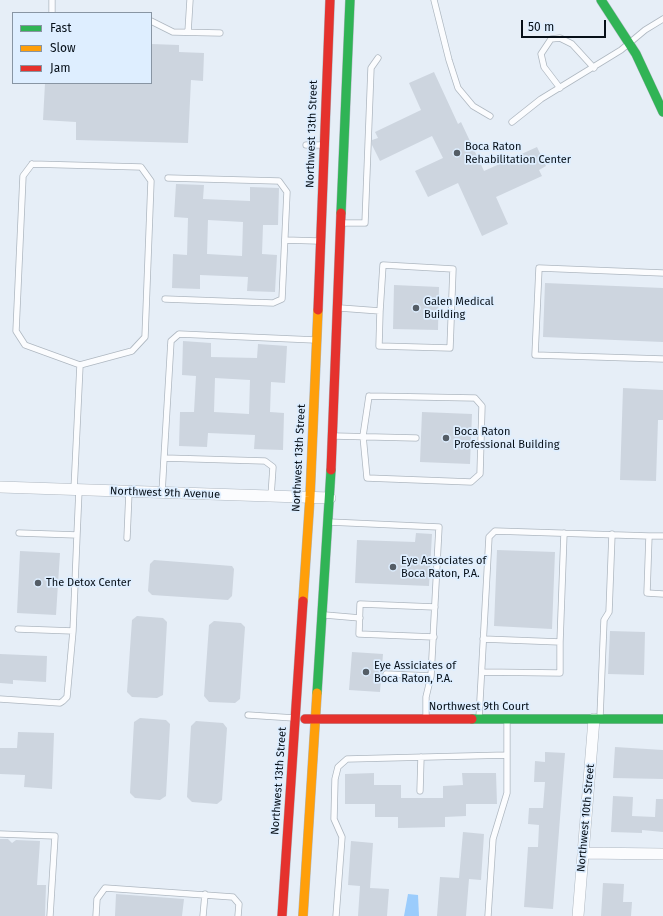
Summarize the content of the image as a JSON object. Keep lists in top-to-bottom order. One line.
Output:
{"streets":{"street":["Northwest 13th Street","Northwest 9th Avenue","Northwest 9th Court","Northwest 10th Street"]},"crossings":[["Northwest 13th Street","Northwest 9th Avenue"],["Northwest 13th Street","Northwest 9th Court"],["Northwest 9th Court","Northwest 10th Street"]],"places":["Boca Raton Rehabilitation Center","Galen Medical Building","Boca Raton Professional Building","Eye Associates of Boca Raton, P.A.","The Detox Center","Eye Assiciates of Boca Raton, P.A."],"legend":["Fast","Slow","Jam"],"scale_bar":"50 m"}
